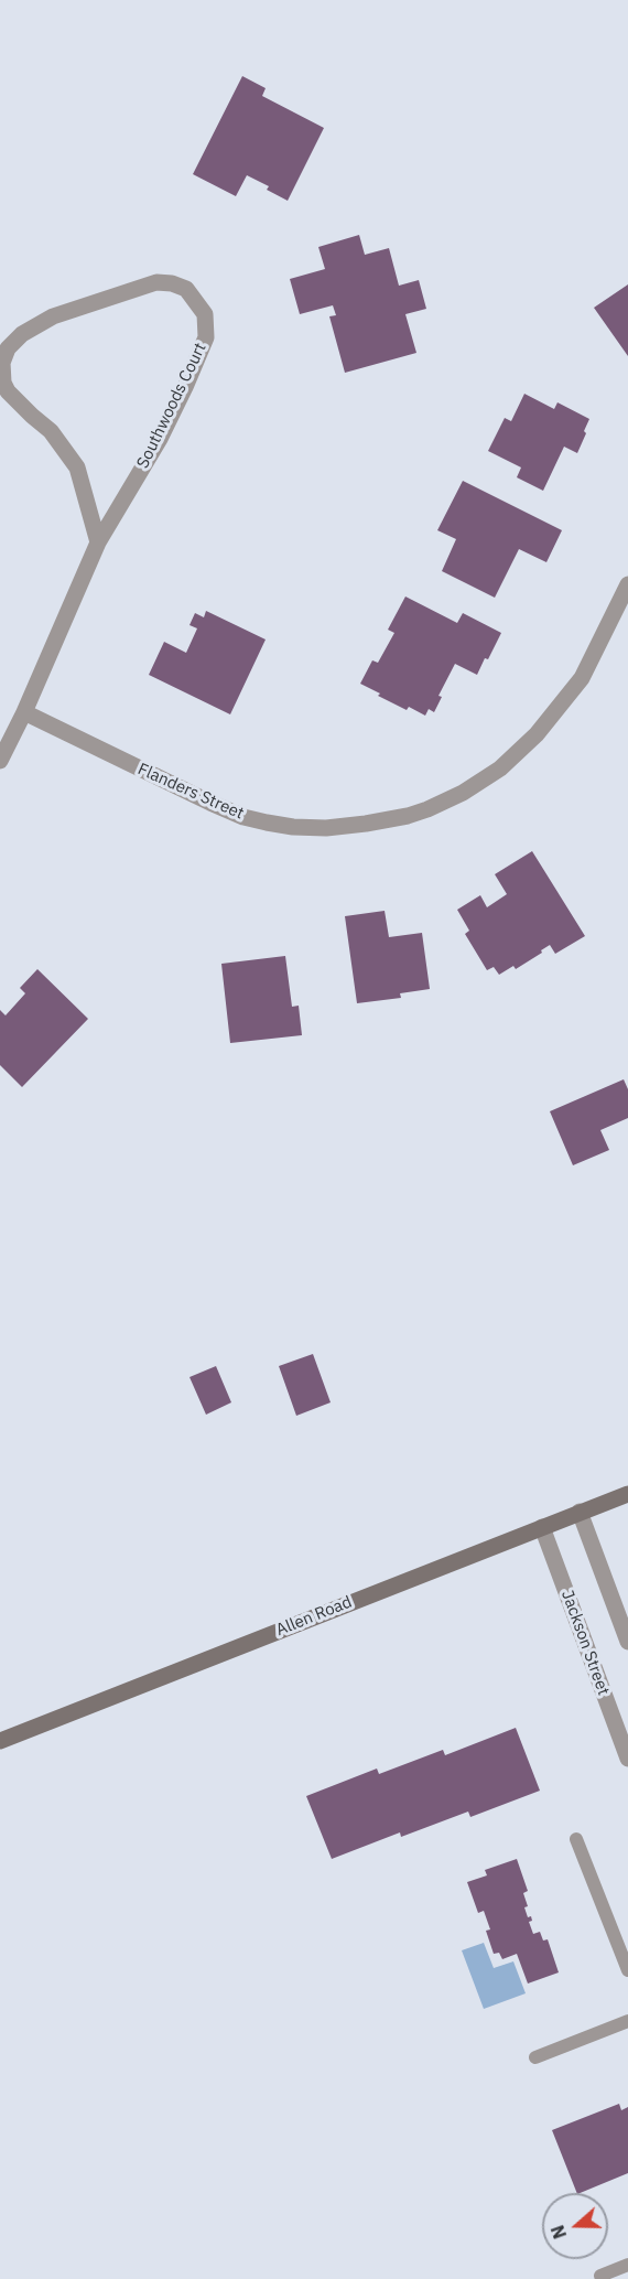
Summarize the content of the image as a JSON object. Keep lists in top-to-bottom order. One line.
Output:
{"streets":{"main road":["Allen Road"],"street":["Southwoods Court","Flanders Street","Jackson Street"]},"crossings":[["Southwoods Court","Flanders Street"],["Allen Road","Jackson Street"]],"north":"left"}
